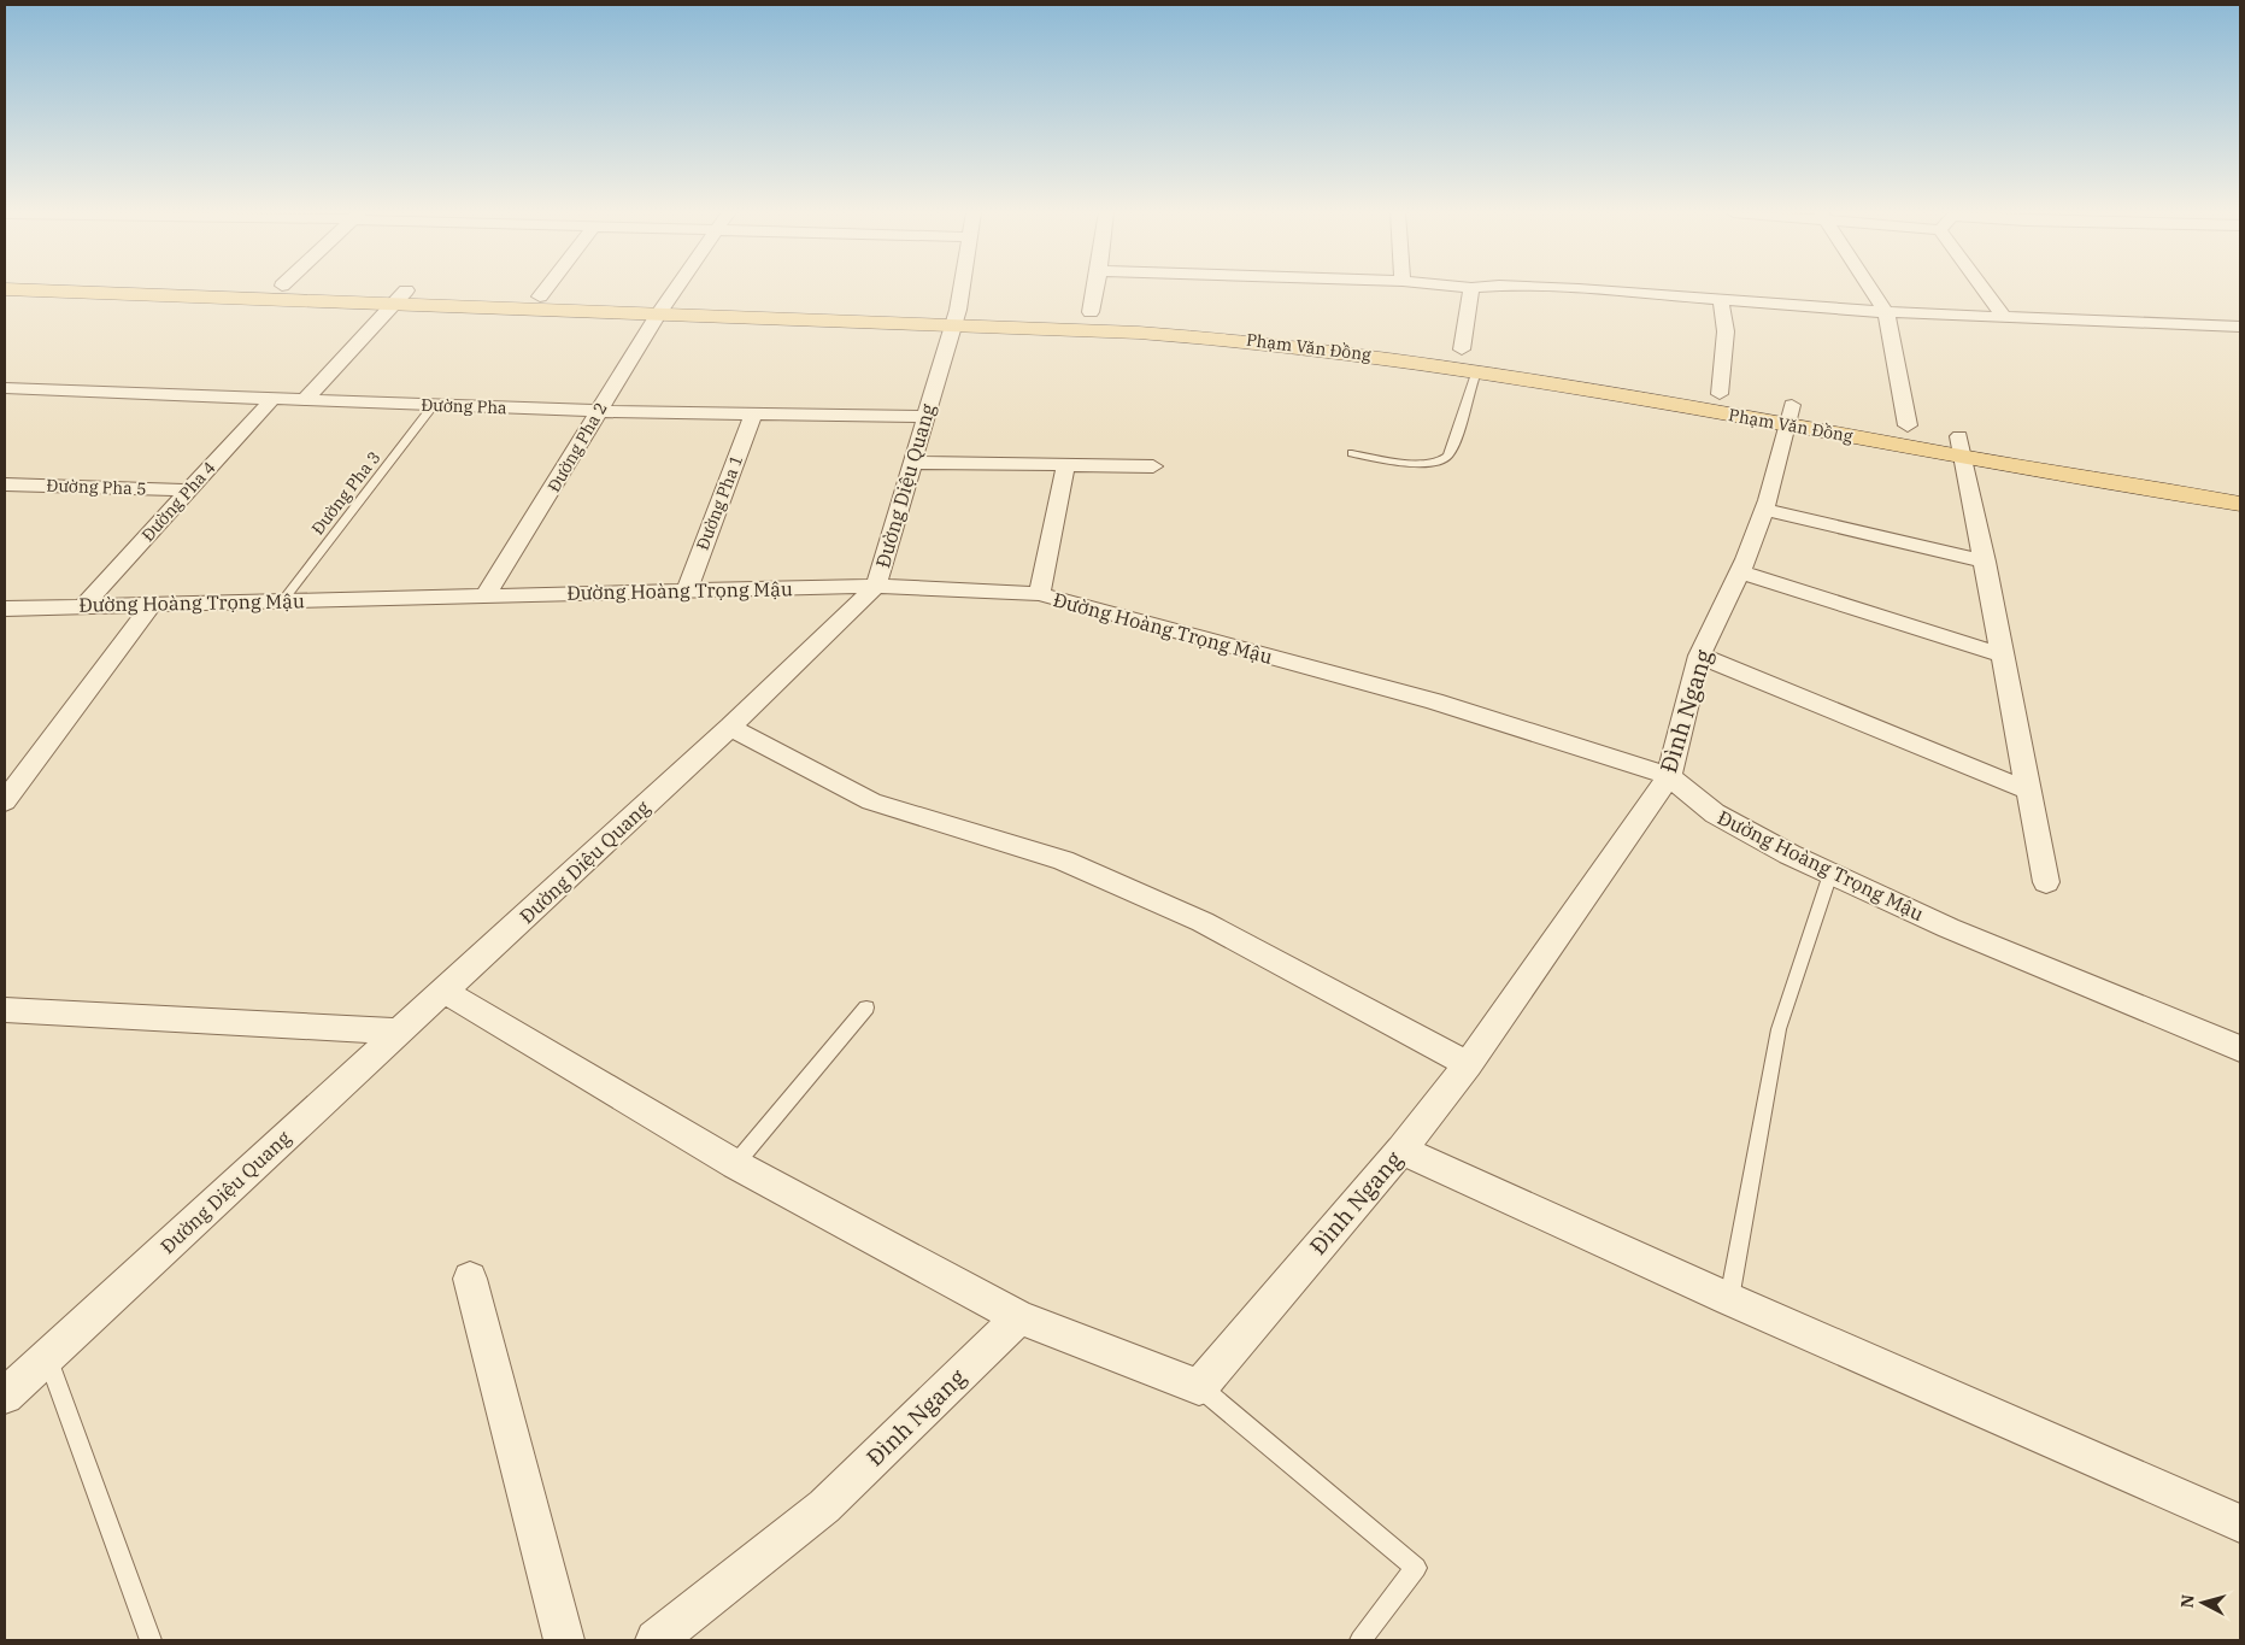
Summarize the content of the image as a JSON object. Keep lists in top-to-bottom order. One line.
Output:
{"streets":{"main road":["Phạm Văn Đồng"],"street":["Đường Pha","Đường Pha 2","Đường Diệu Quang","Đường Pha 5","Đường Pha 4","Đường Pha 1","Đường Hoàng Trọng Mậu","Đình Ngang"],"lane":["Đường Pha 3"]},"crossings":[["Phạm Văn Đồng","Đường Pha 2"],["Phạm Văn Đồng","Đường Diệu Quang"],["Phạm Văn Đồng","Đình Ngang"],["Đường Pha","Đường Pha 2"],["Đường Pha","Đường Diệu Quang"],["Đường Pha","Đường Pha 3"],["Đường Pha","Đường Pha 4"],["Đường Pha","Đường Pha 1"],["Đường Pha 2","Đường Hoàng Trọng Mậu"],["Đường Diệu Quang","Đường Hoàng Trọng Mậu"],["Đường Pha 5","Đường Pha 4"],["Đường Pha 3","Đường Hoàng Trọng Mậu"],["Đường Pha 4","Đường Hoàng Trọng Mậu"],["Đường Pha 1","Đường Hoàng Trọng Mậu"],["Đường Hoàng Trọng Mậu","Đình Ngang"]],"north":"left"}
